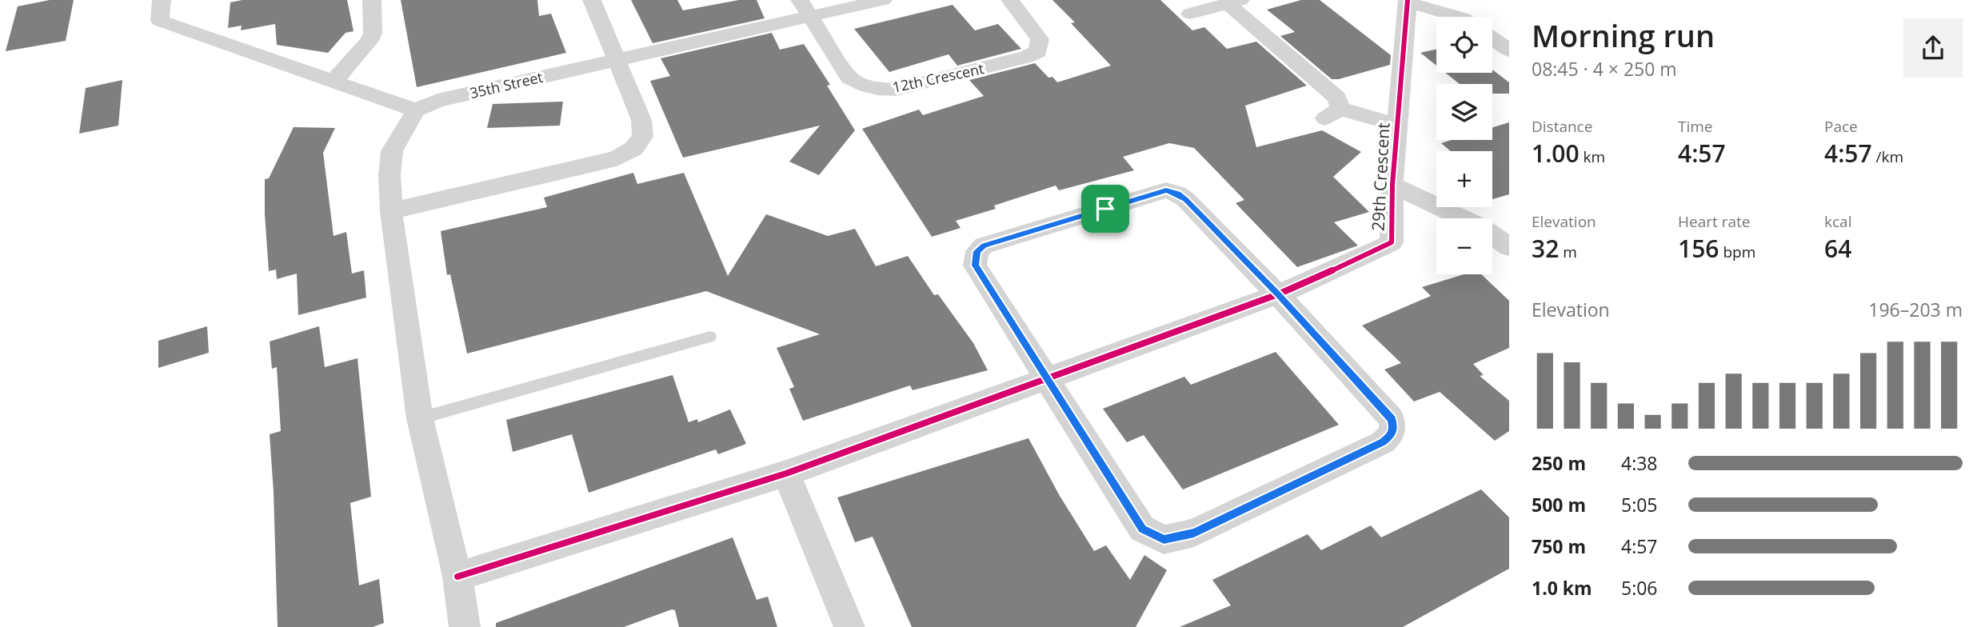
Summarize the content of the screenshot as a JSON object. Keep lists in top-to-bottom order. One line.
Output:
{"streets":{"street":["12th Crescent","35th Street","29th Crescent"]},"crossings":[["12th Crescent","35th Street"]],"page":{"heading":["Morning run","08:45 · 4 × 250 m"],"map_buttons":["+","−"],"stats":[["Distance","1.00 km"],["Time","4:57"],["Pace","4:57 /km"],["Elevation","32 m"],["Heart rate","156 bpm"],["kcal","64"]],"chart":["Elevation","196–203 m"],"list":[{"name":"250 m","note":"4:38"},{"name":"500 m","note":"5:05"},{"name":"750 m","note":"4:57"},{"name":"1.0 km","note":"5:06"}]}}
